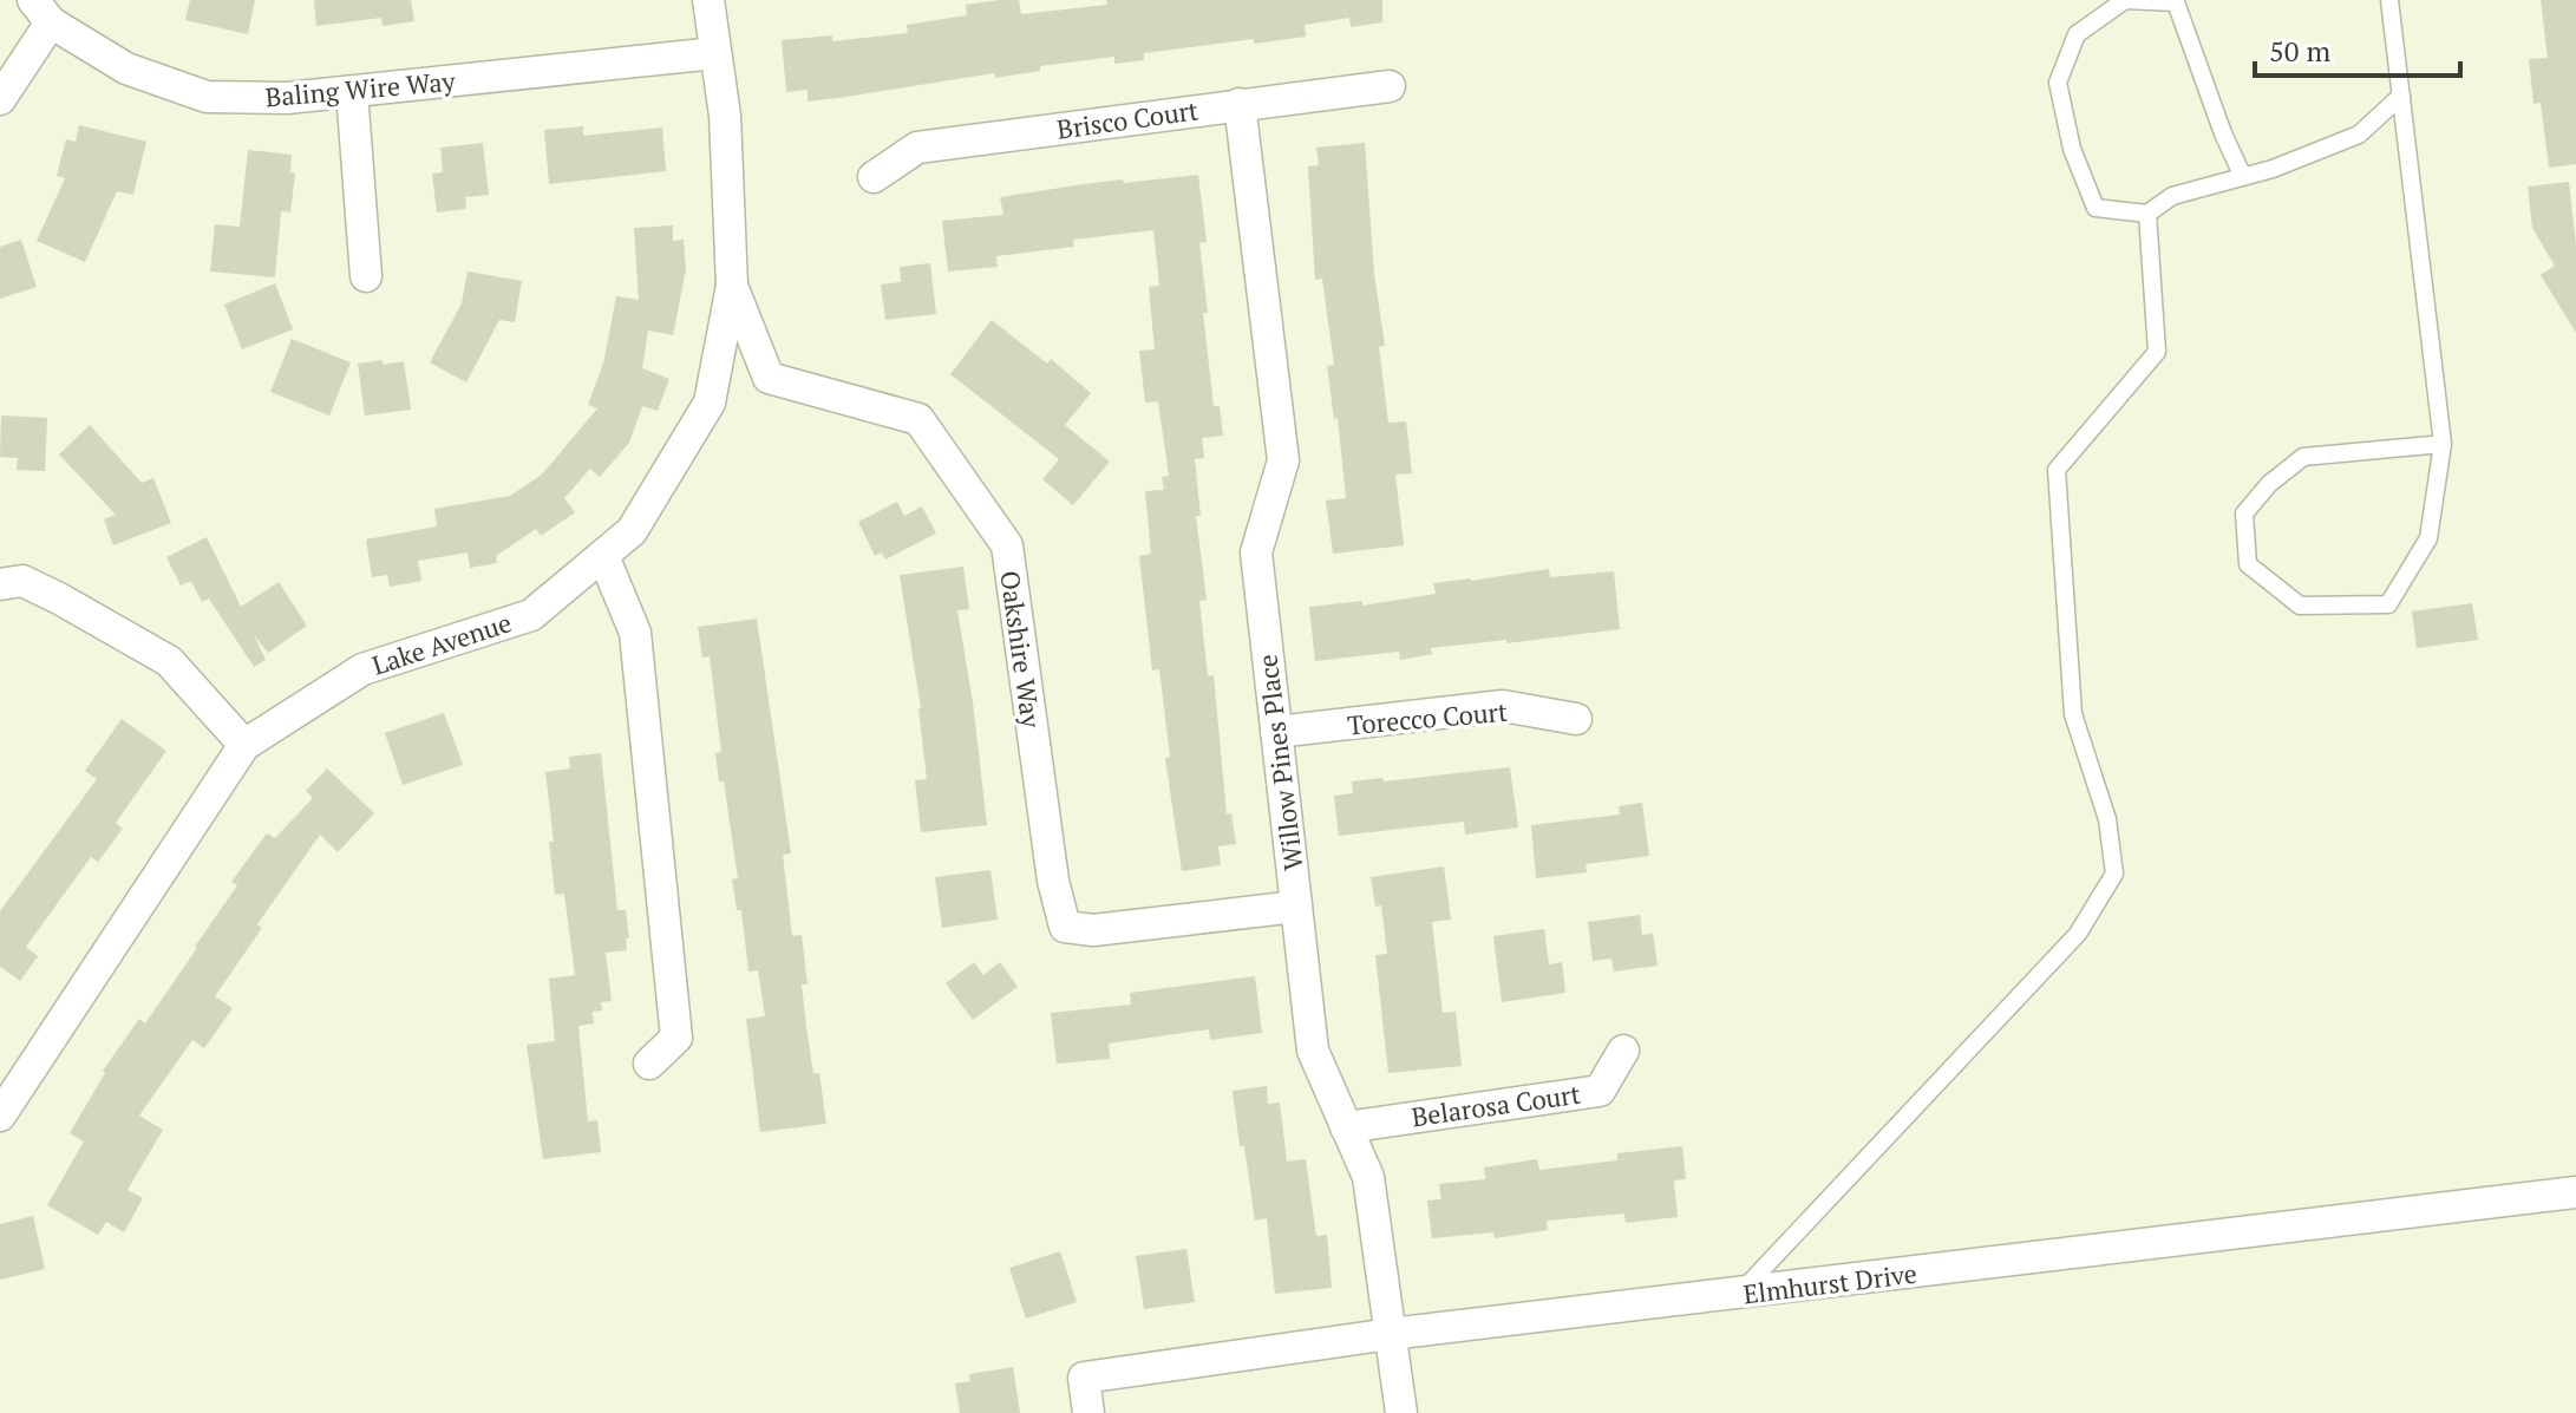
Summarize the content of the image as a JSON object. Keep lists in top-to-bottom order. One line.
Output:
{"streets":{"street":["Baling Wire Way","Brisco Court","Lake Avenue","Oakshire Way","Torecco Court","Willow Pines Place","Belarosa Court","Elmhurst Drive"]},"crossings":[["Baling Wire Way","Lake Avenue"],["Brisco Court","Willow Pines Place"],["Lake Avenue","Oakshire Way"],["Oakshire Way","Willow Pines Place"],["Torecco Court","Willow Pines Place"],["Willow Pines Place","Belarosa Court"],["Willow Pines Place","Elmhurst Drive"]],"scale_bar":"50 m"}
